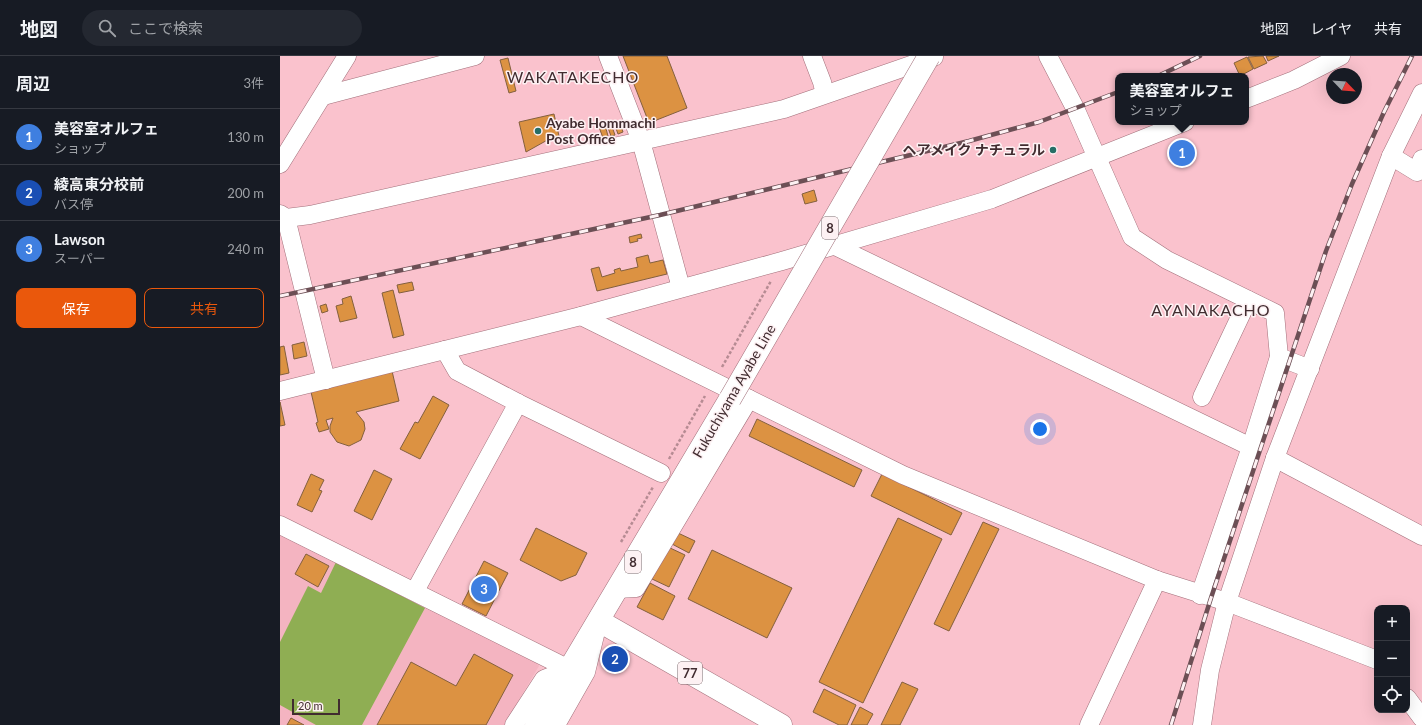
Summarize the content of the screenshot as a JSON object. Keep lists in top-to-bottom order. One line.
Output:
{"streets":{"main road":["8","Fukuchiyama Ayabe Line","77"]},"crossings":[["Fukuchiyama Ayabe Line","77"]],"districts":["WAKATAKECHO","AYANAKACHO"],"places":["Ayabe Hommachi Post Office","ヘアメイク ナチュラル"],"scale_bar":"20 m","north":"bottom right","page":{"header":"地図","search":"ここで検索","nav":["地図","レイヤ","共有"],"heading":["周辺","3件"],"popup":["美容室オルフェ","ショップ"],"list":[{"mark":"1","name":"美容室オルフェ","note":"ショップ","value":"130 m"},{"mark":"2","name":"綾高東分校前","note":"バス停","value":"200 m"},{"mark":"3","name":"Lawson","note":"スーパー","value":"240 m"}],"pins":["1","3","2"],"buttons":["保存","共有"],"map_buttons":["+","−"],"scale":"20 m"}}
